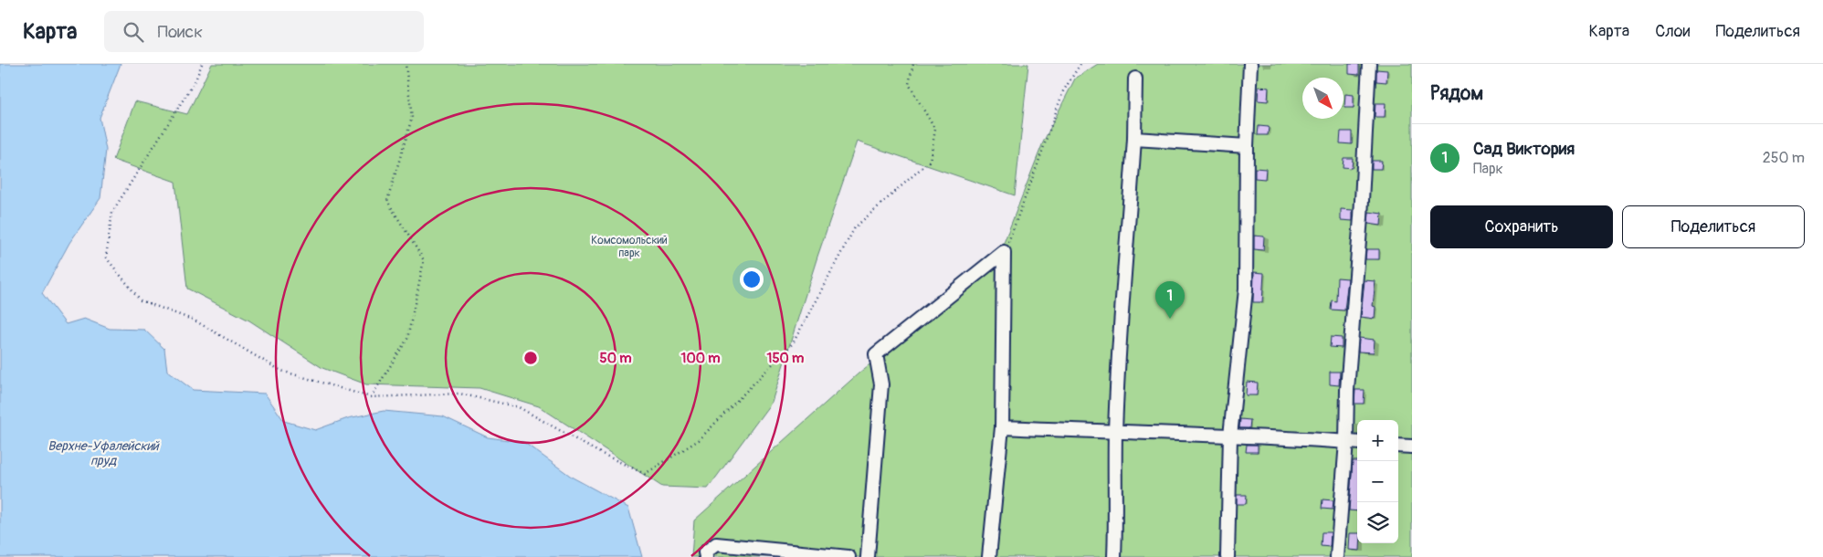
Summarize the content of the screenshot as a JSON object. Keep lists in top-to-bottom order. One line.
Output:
{"water":["Верхне-Уфалейский пруд"],"parks":["Комсомольский парк"],"north":"bottom right","page":{"header":"Карта","search":"Поиск","nav":["Карта","Слои","Поделиться"],"heading":"Рядом","list":[{"mark":"1","name":"Сад Виктория","note":"Парк","value":"250 m"}],"buttons":["Сохранить","Поделиться"],"pins":"1","map_buttons":["+","−"]},"rings":["50 m","100 m","150 m"]}
